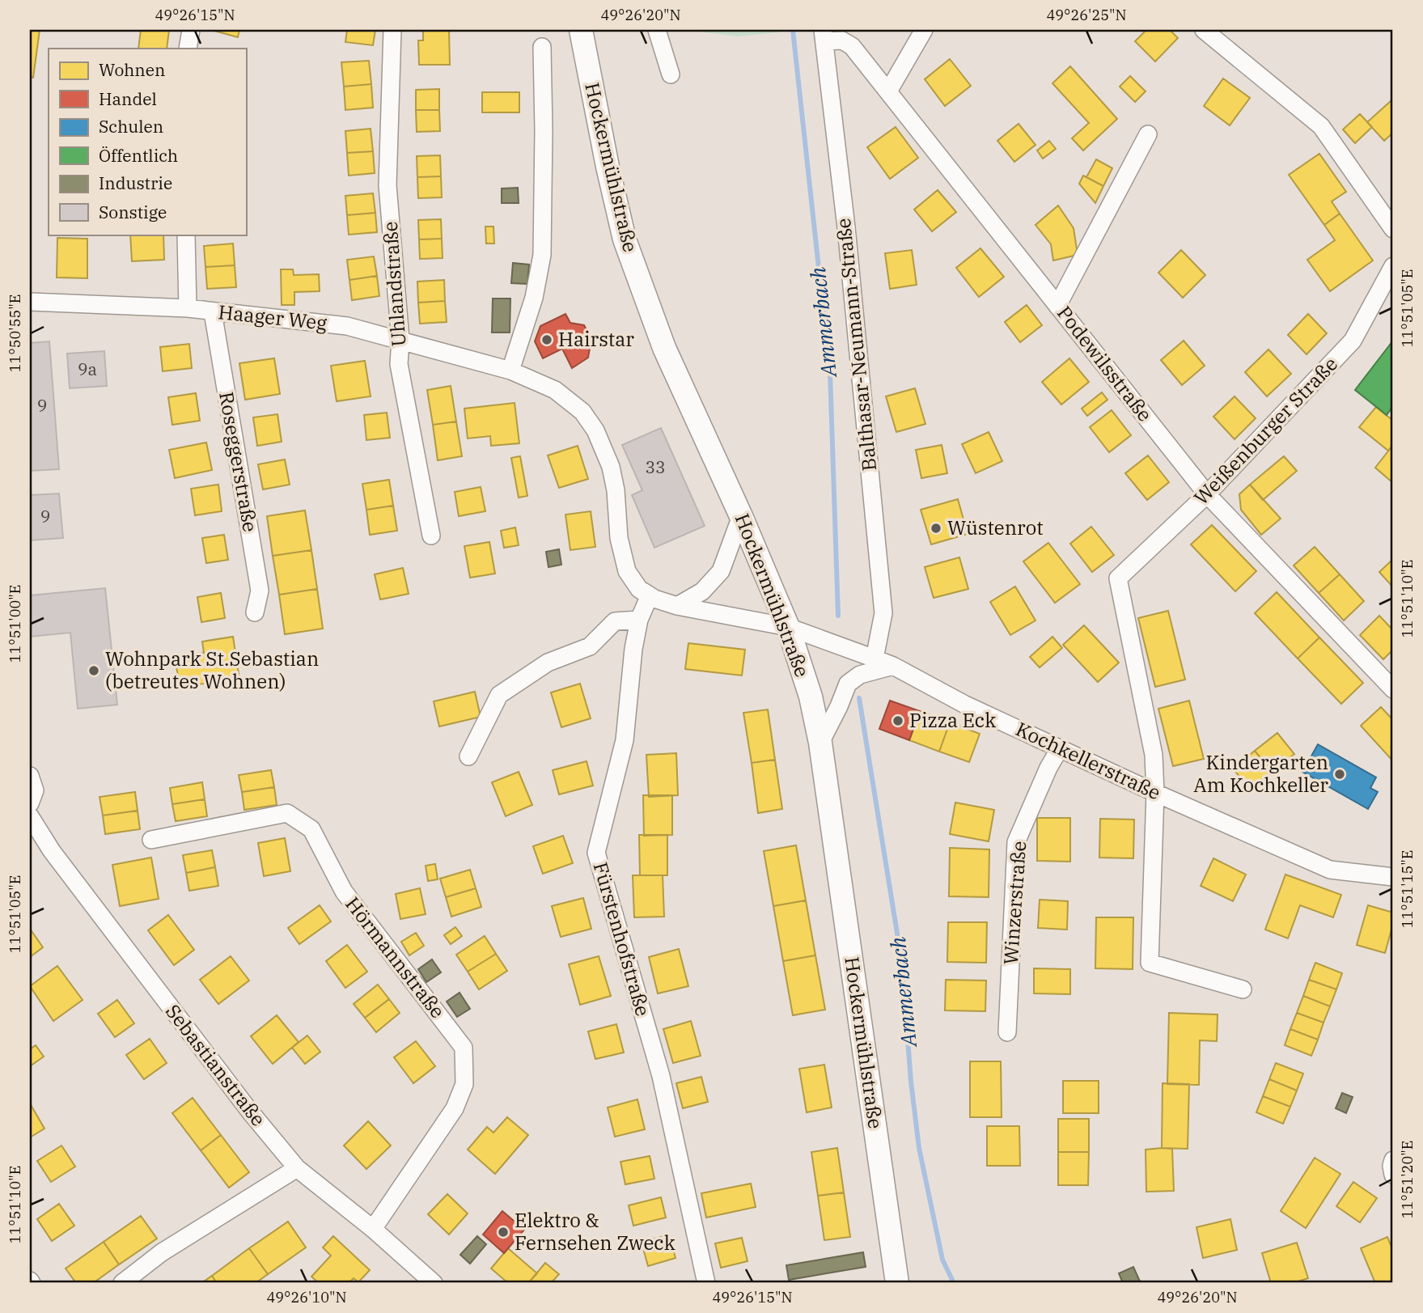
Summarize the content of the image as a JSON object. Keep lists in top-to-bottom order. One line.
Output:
{"streets":{"main road":["Hockermühlstraße"],"street":["Uhlandstraße","Haager Weg","Balthasar-Neumann-Straße","Podewilsstraße","Weißenburger Straße","Roseggerstraße","Kochkellerstraße","Winzerstraße","Fürstenhofstraße","Hörmannstraße","Sebastianstraße"]},"crossings":[["Hockermühlstraße","Haager Weg"],["Hockermühlstraße","Kochkellerstraße"],["Uhlandstraße","Haager Weg"],["Haager Weg","Roseggerstraße"],["Haager Weg","Kochkellerstraße"],["Haager Weg","Fürstenhofstraße"],["Balthasar-Neumann-Straße","Podewilsstraße"],["Balthasar-Neumann-Straße","Kochkellerstraße"],["Podewilsstraße","Weißenburger Straße"],["Weißenburger Straße","Kochkellerstraße"],["Kochkellerstraße","Winzerstraße"],["Hörmannstraße","Sebastianstraße"]],"water":["Ammerbach"],"places":["Hairstar","Wüstenrot","Wohnpark St.Sebastian (betreutes Wohnen)","Pizza Eck","Kindergarten Am Kochkeller","Elektro & Fernsehen Zweck"],"house_numbers":["9a","9","33","9"],"legend":["Wohnen","Handel","Schulen","Öffentlich","Industrie","Sonstige"],"coordinates":["49°26'15\"N","49°26'20\"N","49°26'25\"N","11°51'05\"E","11°50'55\"E","11°51'10\"E","11°51'00\"E","11°51'15\"E","11°51'20\"E","49°26'10\"N"]}
